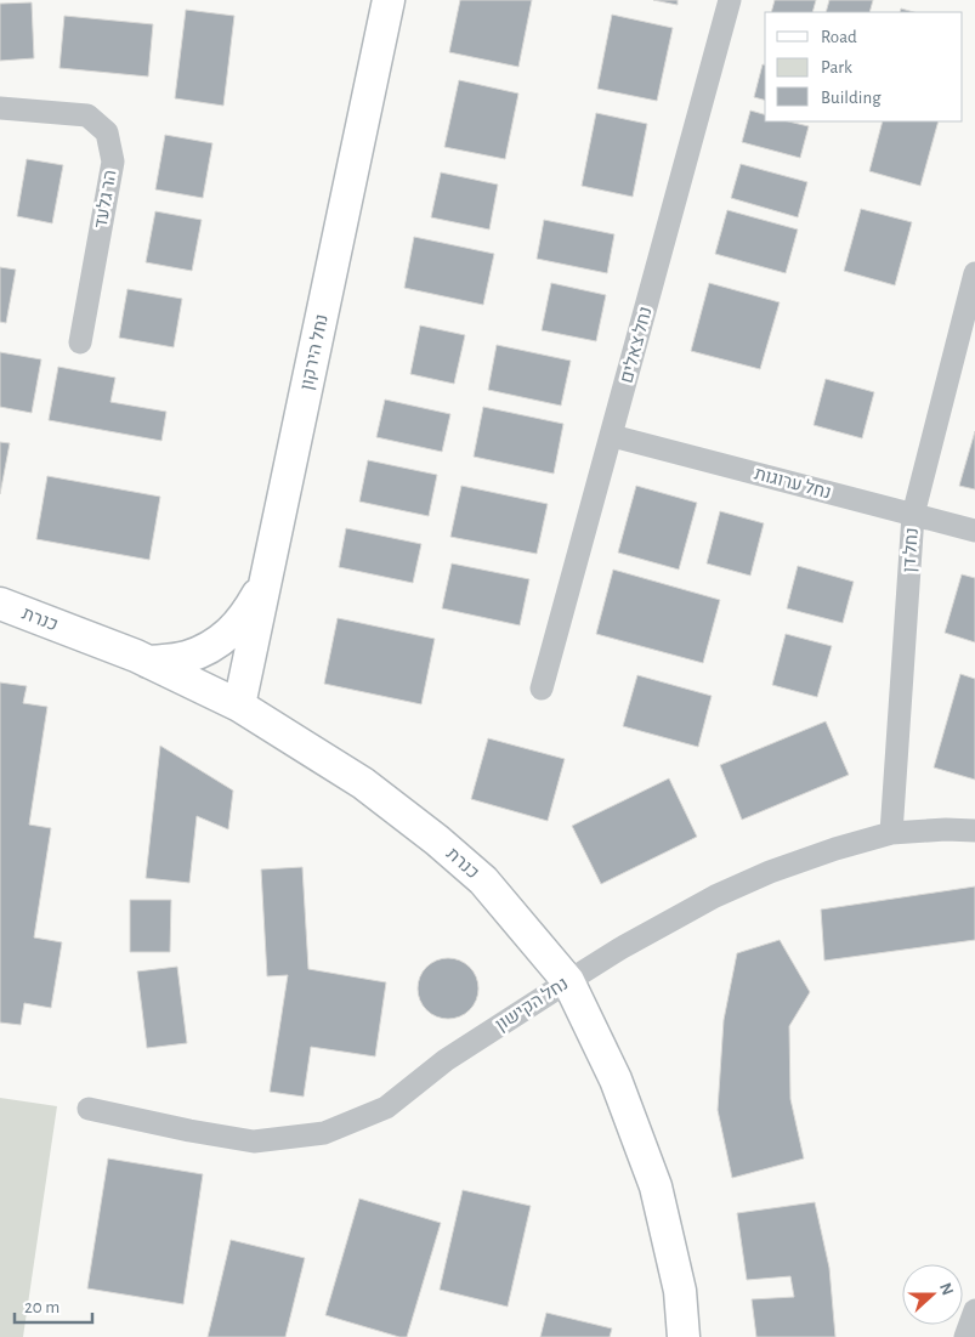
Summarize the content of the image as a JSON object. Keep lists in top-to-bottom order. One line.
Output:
{"streets":{"street":["הר גלעד","נחל צאלים","נחל הירקון","נחל ערוגות","נחל דן","כנרת","נחל הקישון"]},"crossings":[["נחל צאלים","נחל ערוגות"],["נחל הירקון","כנרת"],["נחל ערוגות","נחל דן"],["נחל דן","נחל הקישון"],["כנרת","נחל הקישון"]],"legend":["Road","Park","Building"],"scale_bar":"20 m","north":"right"}
